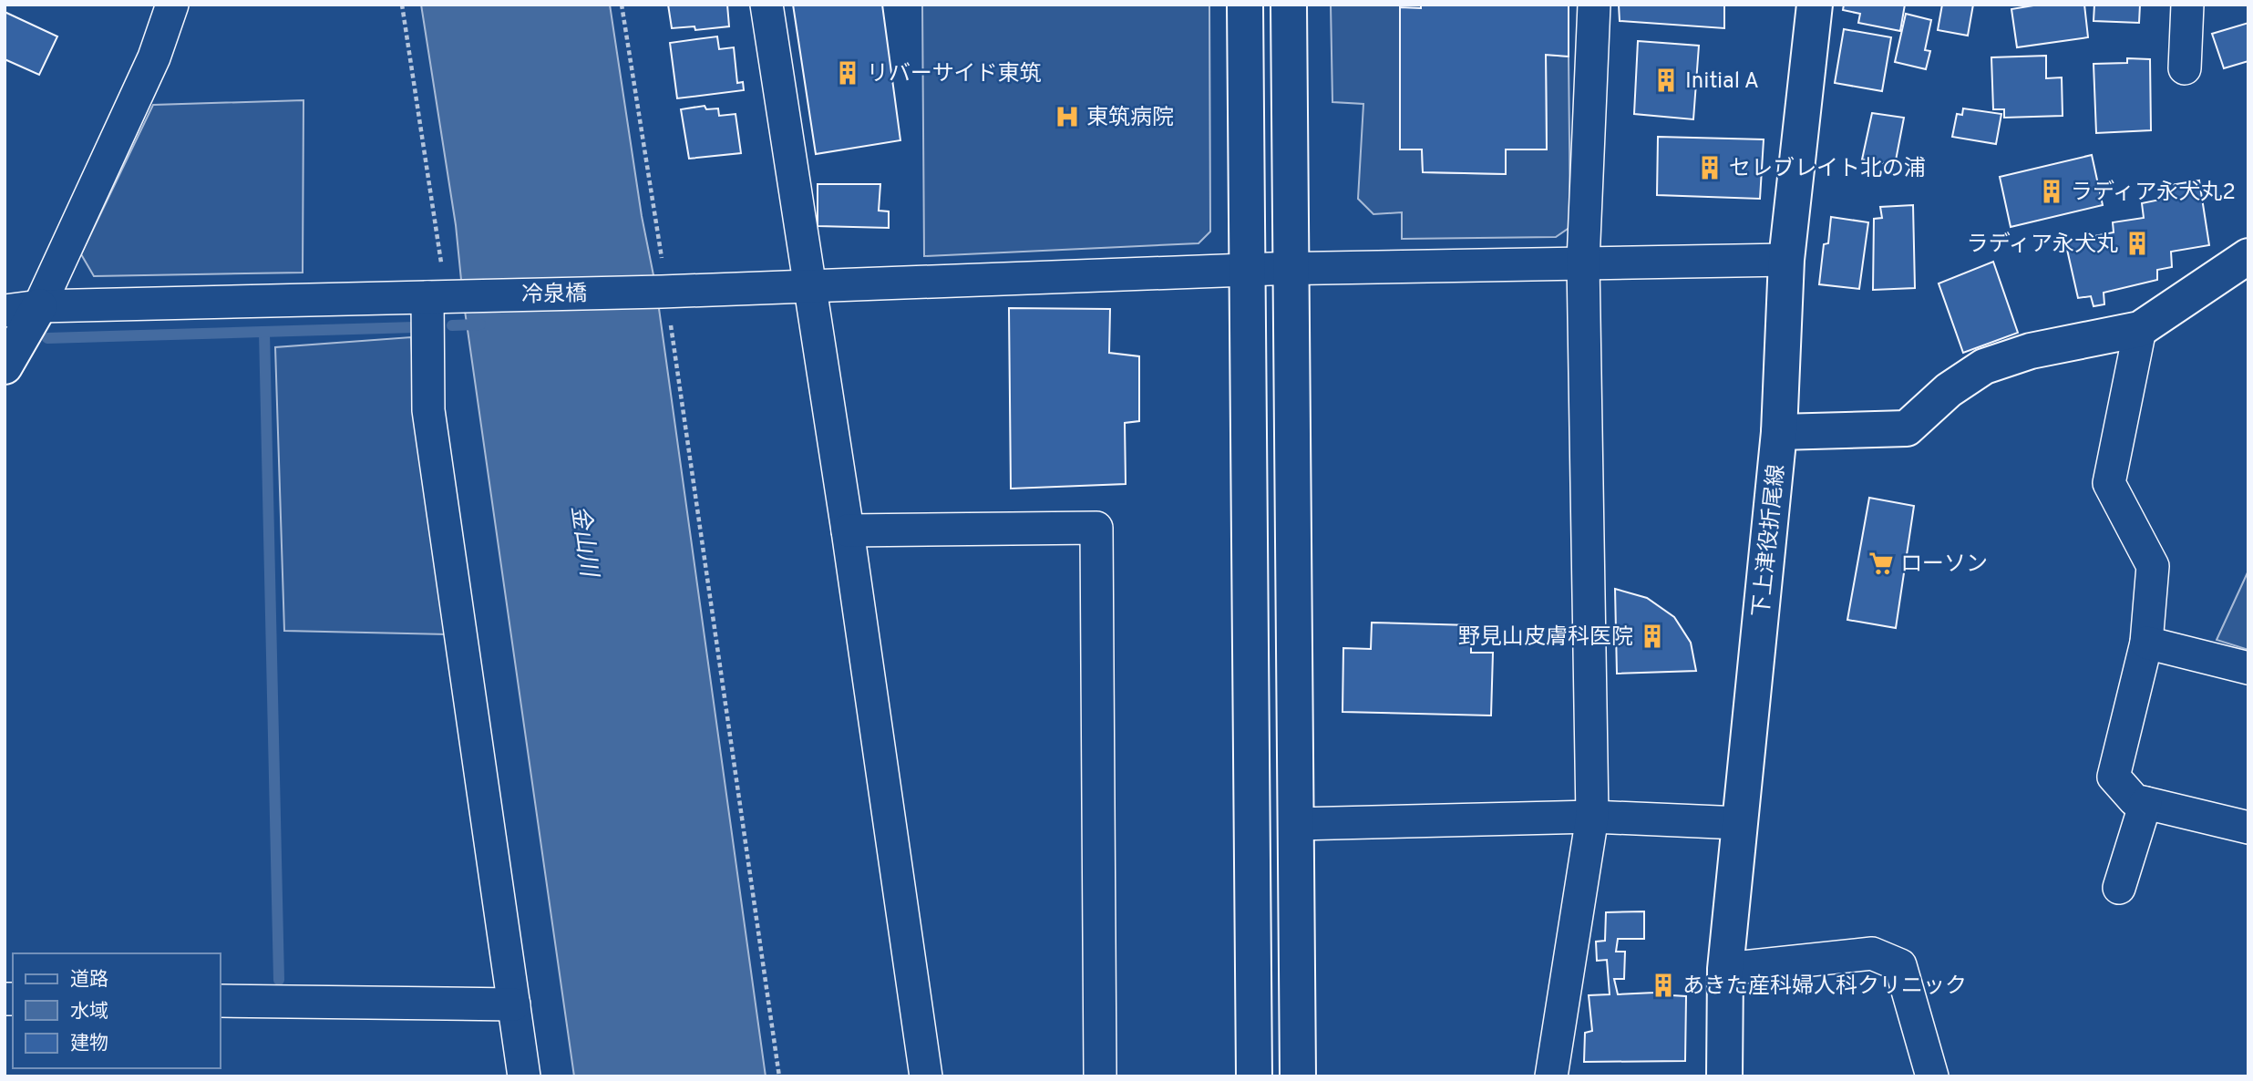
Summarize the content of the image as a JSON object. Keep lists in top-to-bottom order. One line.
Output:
{"streets":{"street":["冷泉橋","下上津役折尾線"]},"crossings":[["冷泉橋","下上津役折尾線"]],"water":["金山川"],"places":{"building":["リバーサイド東筑","Initial A","セレブレイト北の浦","ラディア永犬丸2","ラディア永犬丸","野見山皮膚科医院","あきた産科婦人科クリニック"],"hospital":["東筑病院"],"supermarket":["ローソン"]},"legend":["道路","水域","建物"]}
